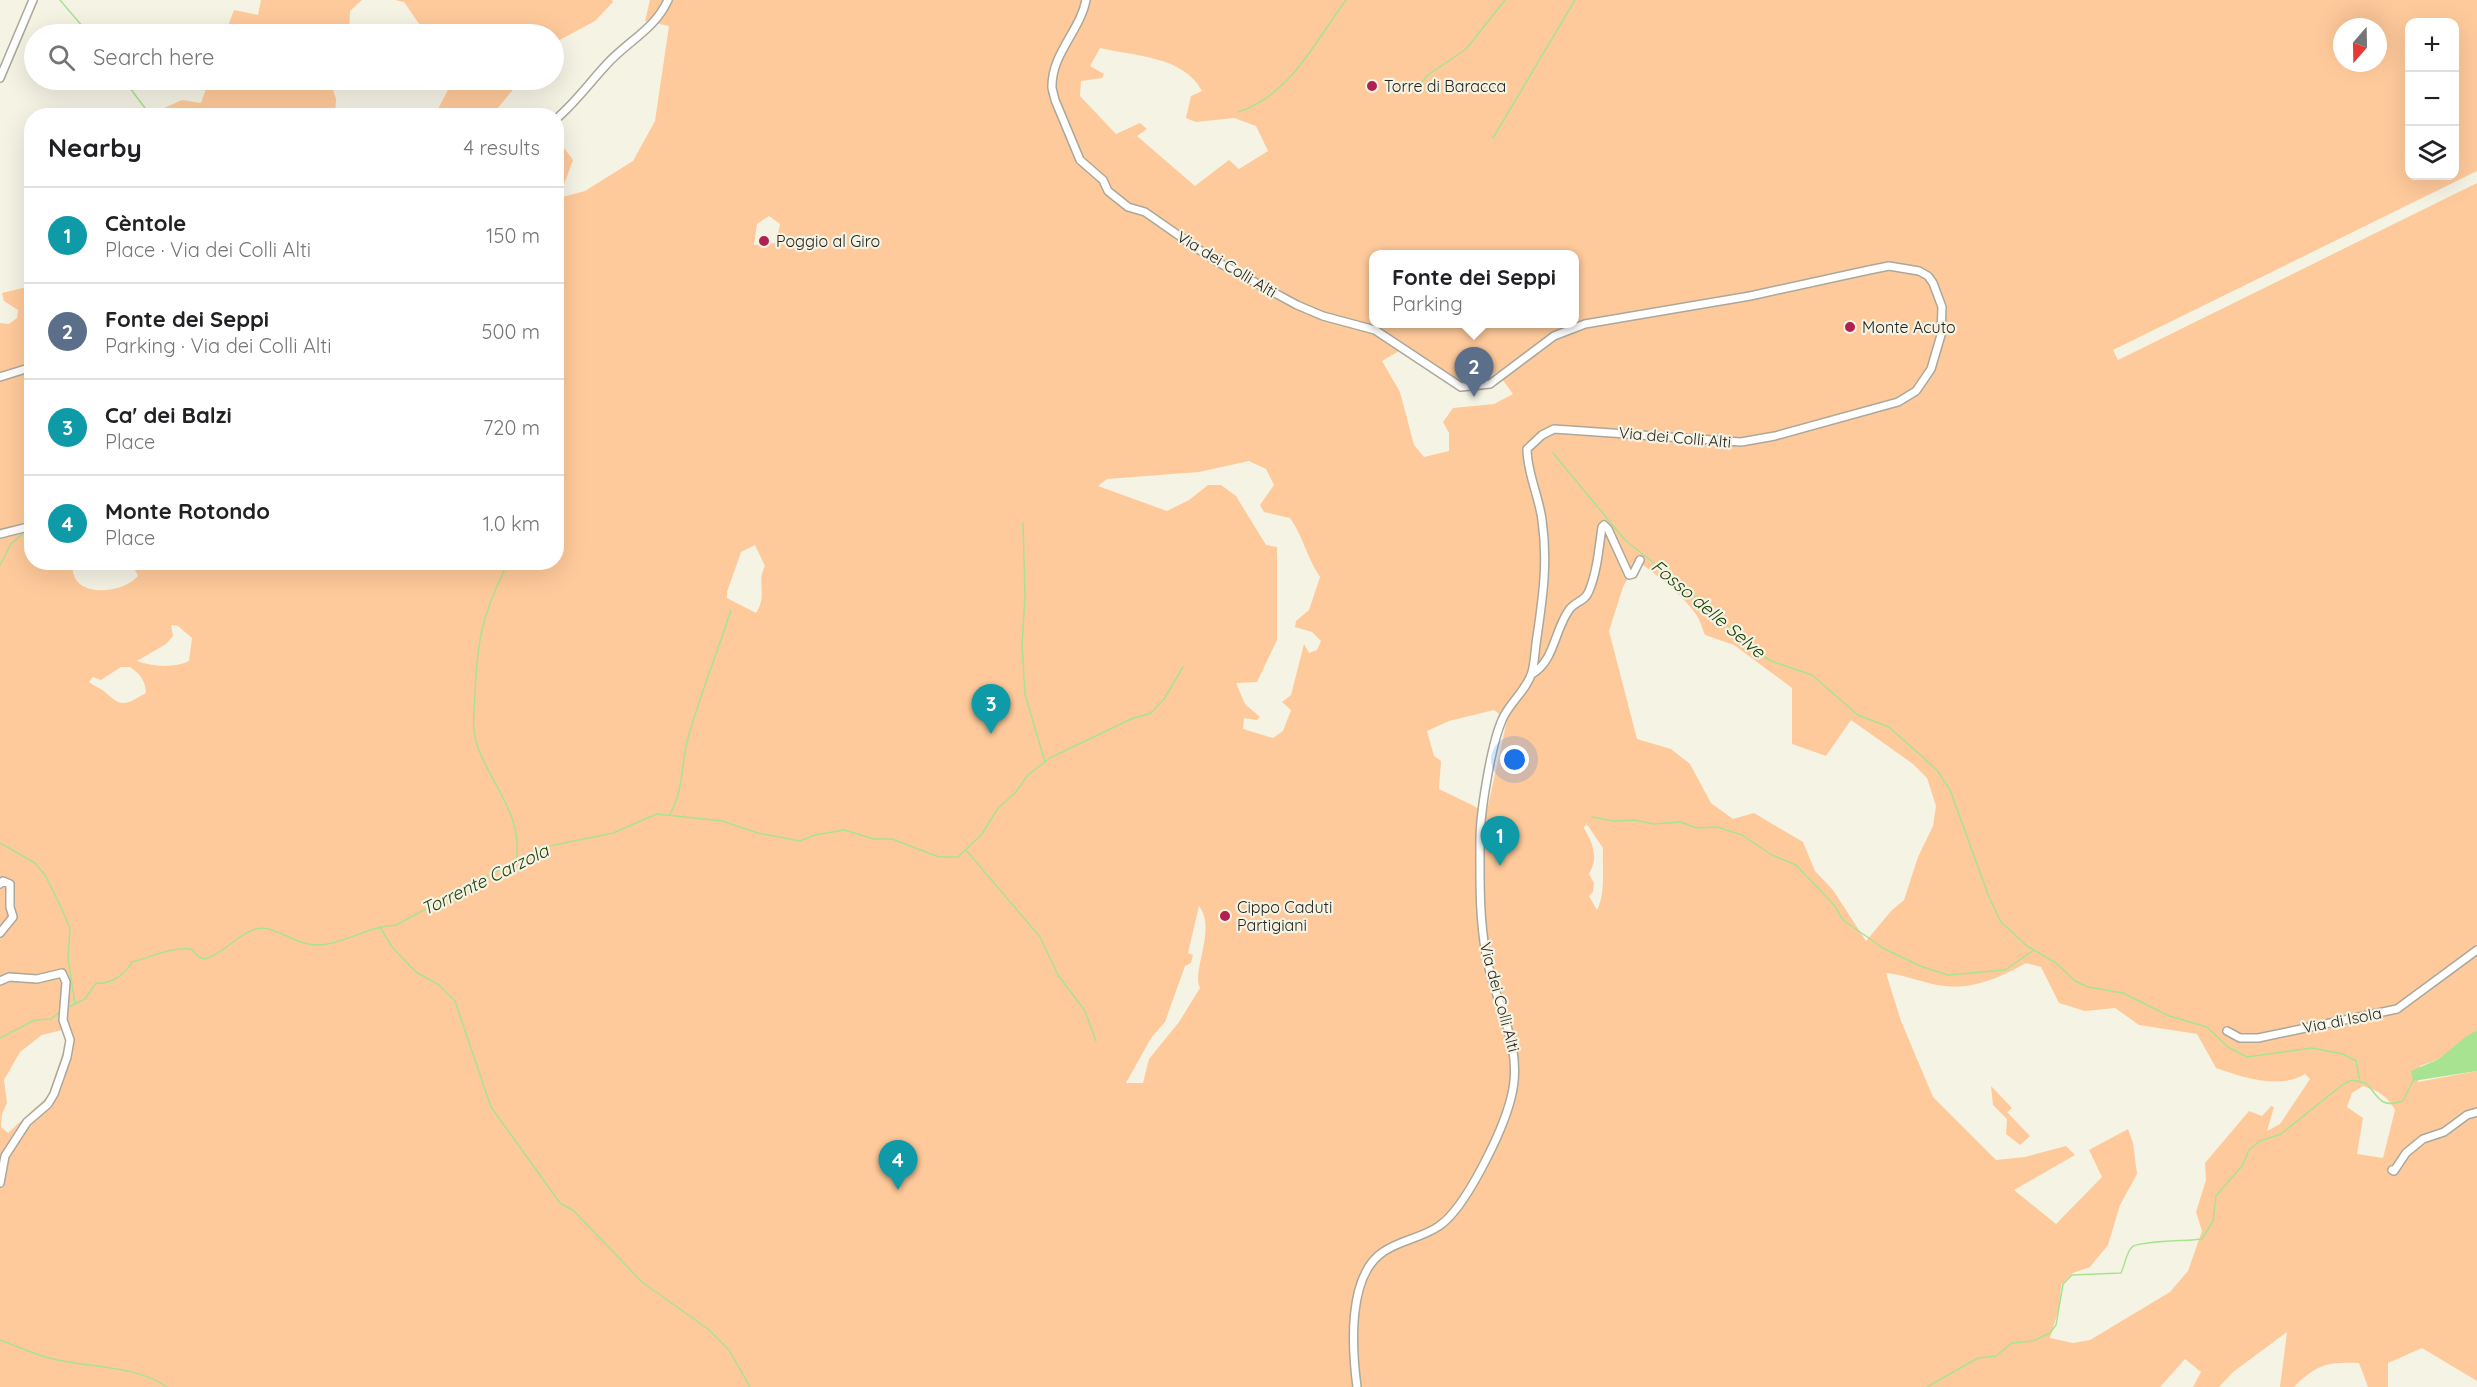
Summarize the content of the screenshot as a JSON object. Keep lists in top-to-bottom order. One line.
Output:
{"streets":{"street":["Via dei Colli Alti","Via di Isola"]},"water":["Fosso delle Selve","Torrente Carzola"],"places":["Torre di Baracca","Poggio al Giro","Monte Acuto","Cippo Caduti Partigiani"],"north":"bottom","page":{"map_buttons":["+","−"],"search":"Search here","heading":["Nearby","4 results"],"list":[{"mark":"1","name":"Cèntole","note":"Place · Via dei Colli Alti","value":"150 m"},{"mark":"2","name":"Fonte dei Seppi","note":"Parking · Via dei Colli Alti","value":"500 m"},{"mark":"3","name":"Ca' dei Balzi","note":"Place","value":"720 m"},{"mark":"4","name":"Monte Rotondo","note":"Place","value":"1.0 km"}],"popup":["Fonte dei Seppi","Parking"],"pins":["2","3","1","4"]}}
